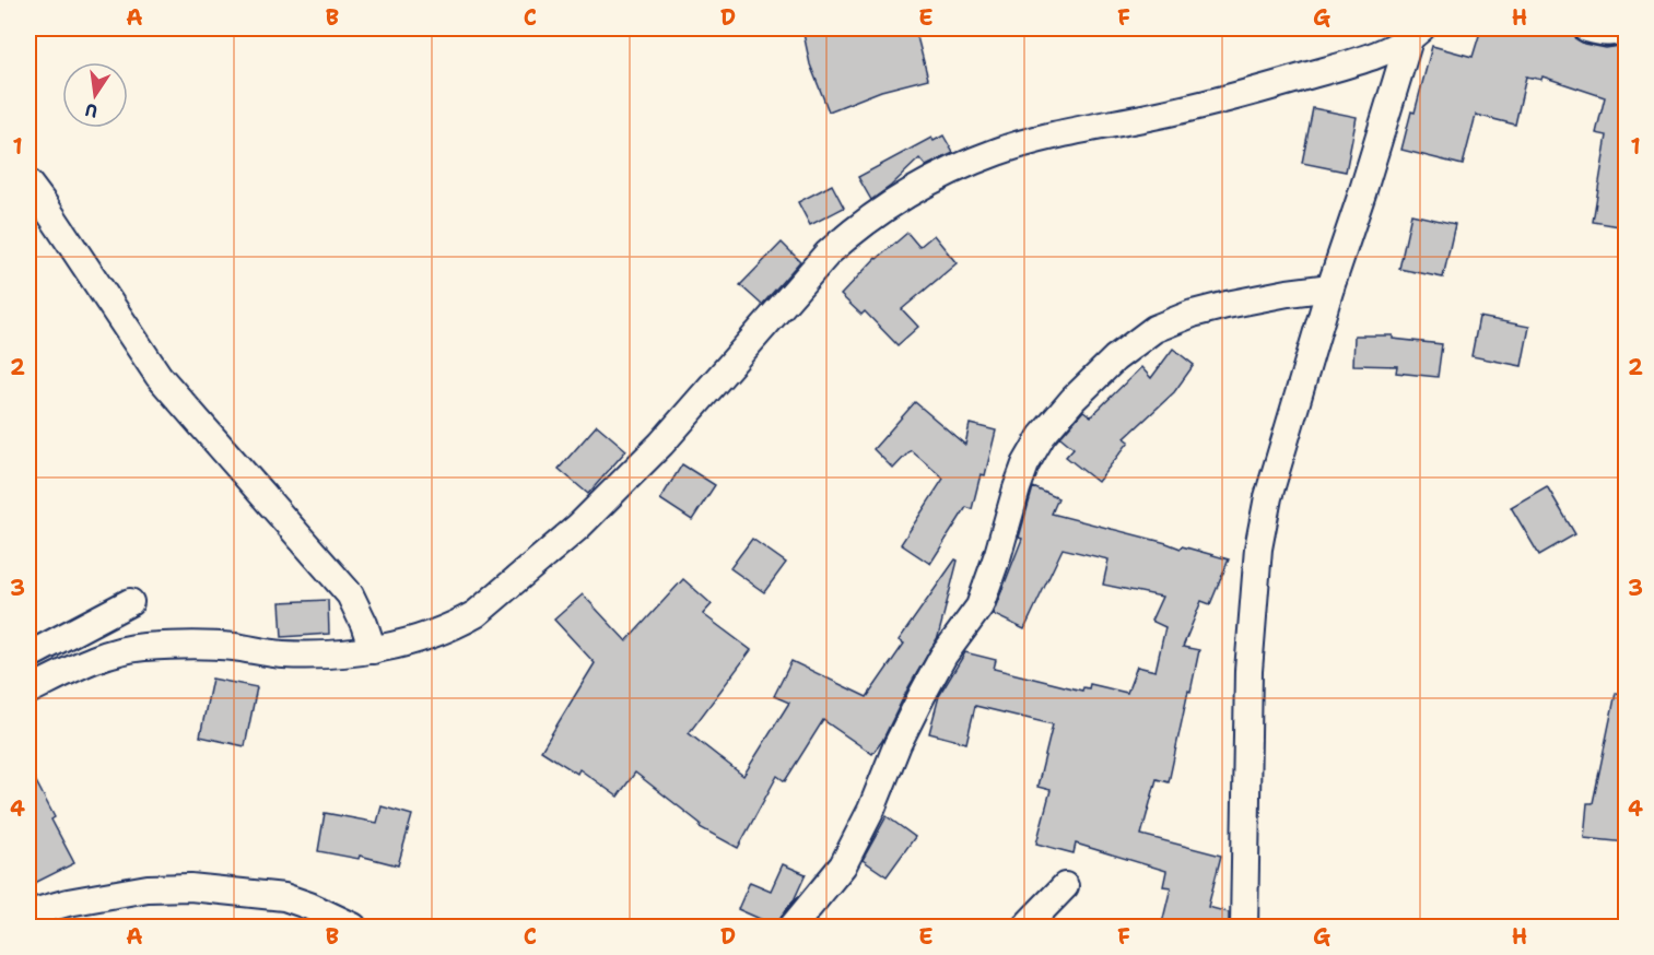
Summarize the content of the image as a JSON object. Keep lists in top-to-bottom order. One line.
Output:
{"north":"bottom","grid":{"columns":["A","B","C","D","E","F","G","H"],"rows":["1","2","3","4"]}}
